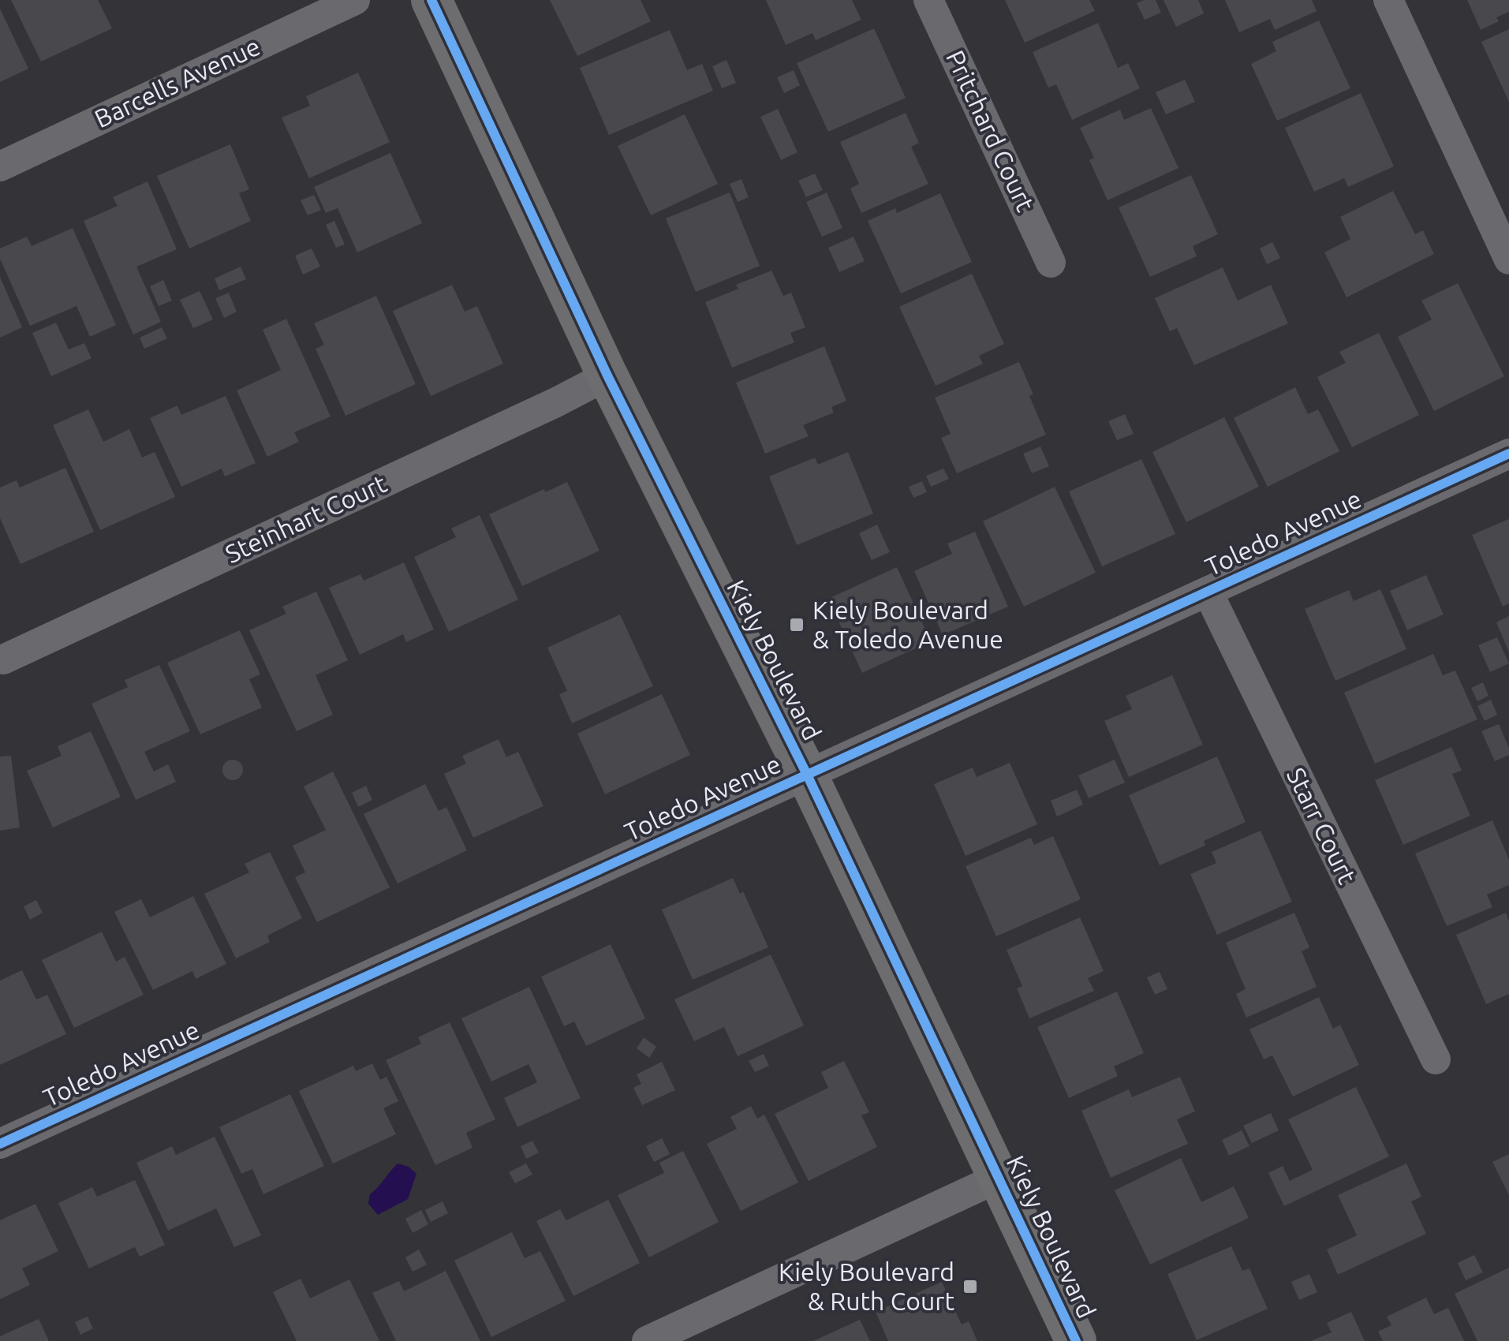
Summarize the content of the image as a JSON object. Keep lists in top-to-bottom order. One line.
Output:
{"streets":{"main road":["Kiely Boulevard"],"street":["Barcells Avenue","Pritchard Court","Steinhart Court","Toledo Avenue","Starr Court"]},"crossings":[["Steinhart Court","Kiely Boulevard"],["Toledo Avenue","Kiely Boulevard"],["Toledo Avenue","Starr Court"]],"places":{"transit":["Kiely Boulevard & Toledo Avenue","Kiely Boulevard & Ruth Court"]}}
